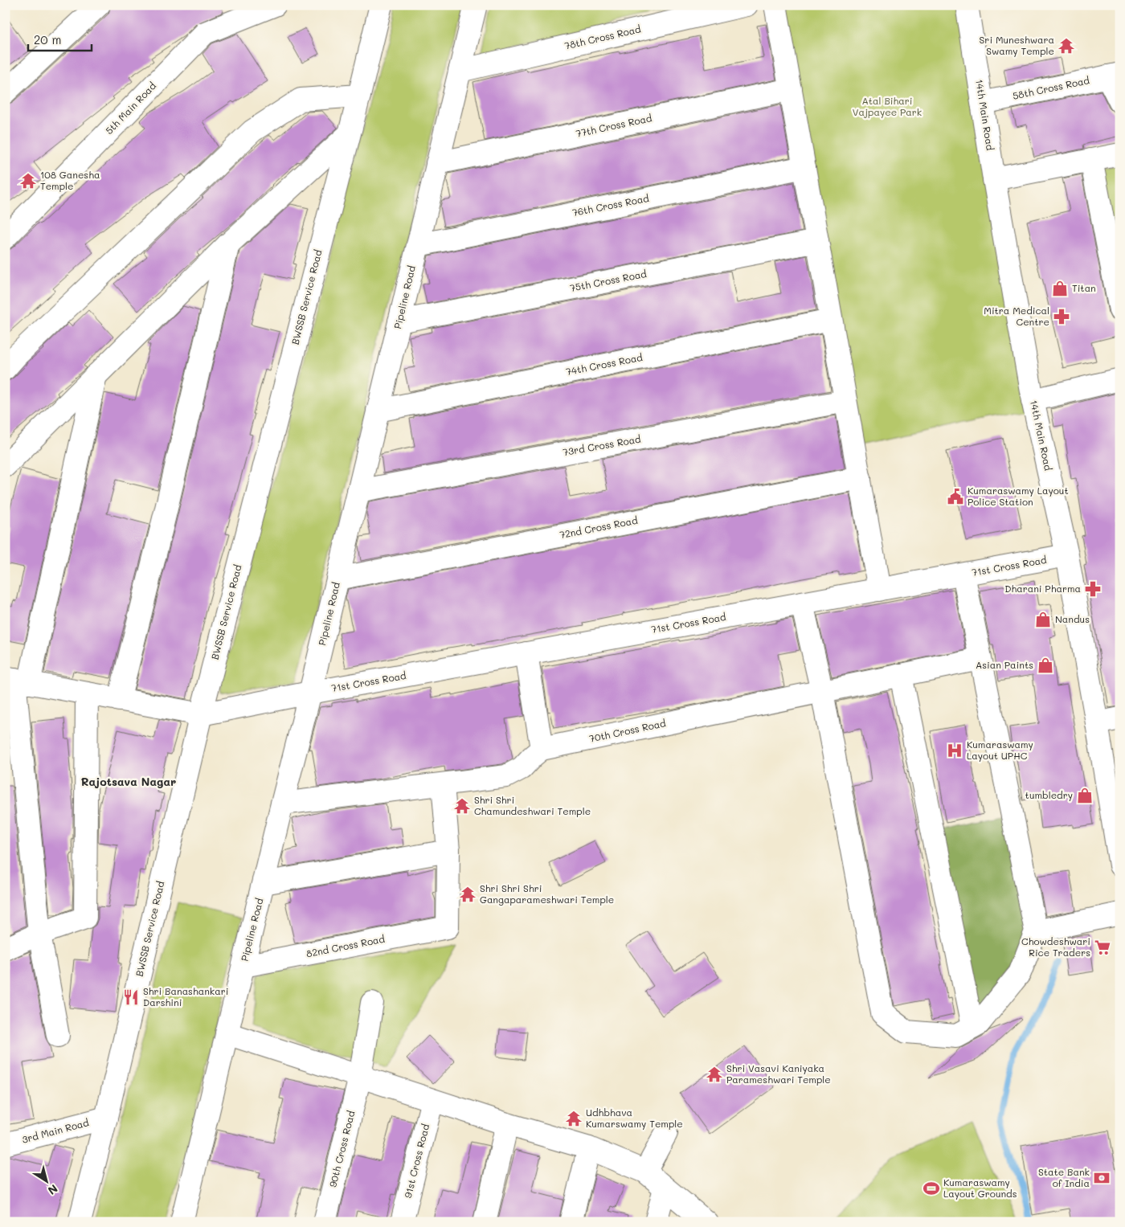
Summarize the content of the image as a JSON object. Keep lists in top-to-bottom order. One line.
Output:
{"streets":{"street":["78th Cross Road","58th Cross Road","5th Main Road","14th Main Road","77th Cross Road","76th Cross Road","75th Cross Road","BWSSB Service Road","Pipeline Road","74th Cross Road","73rd Cross Road","72nd Cross Road","71st Cross Road","70th Cross Road","82nd Cross Road","3rd Main Road","90th Cross Road","91st Cross Road"]},"crossings":[["78th Cross Road","Pipeline Road"],["58th Cross Road","14th Main Road"],["14th Main Road","71st Cross Road"],["77th Cross Road","Pipeline Road"],["76th Cross Road","Pipeline Road"],["75th Cross Road","Pipeline Road"],["BWSSB Service Road","71st Cross Road"],["BWSSB Service Road","3rd Main Road"],["Pipeline Road","74th Cross Road"],["Pipeline Road","73rd Cross Road"],["Pipeline Road","72nd Cross Road"],["Pipeline Road","71st Cross Road"],["Pipeline Road","82nd Cross Road"]],"districts":["Rajotsava Nagar"],"parks":["Atal Bihari Vajpayee Park"],"places":{"temple":["Sri Muneshwara Swamy Temple","108 Ganesha Temple","Shri Shri Chamundeshwari Temple","Shri Shri Shri Gangaparameshwari Temple","Shri Vasavi Kaniyaka Parameshwari Temple","Udhbhava Kumarswamy Temple"],"shop":["Titan","Nandus","Asian Paints","tumbledry"],"pharmacy":["Mitra Medical Centre","Dharani Pharma"],"public building":["Kumaraswamy Layout Police Station"],"hospital":["Kumaraswamy Layout UPHC"],"supermarket":["Chowdeshwari Rice Traders"],"restaurant":["Shri Banashankari Darshini"],"bank":["State Bank of India"],"sports":["Kumaraswamy Layout Grounds"]},"scale_bar":"20 m","north":"bottom right"}
